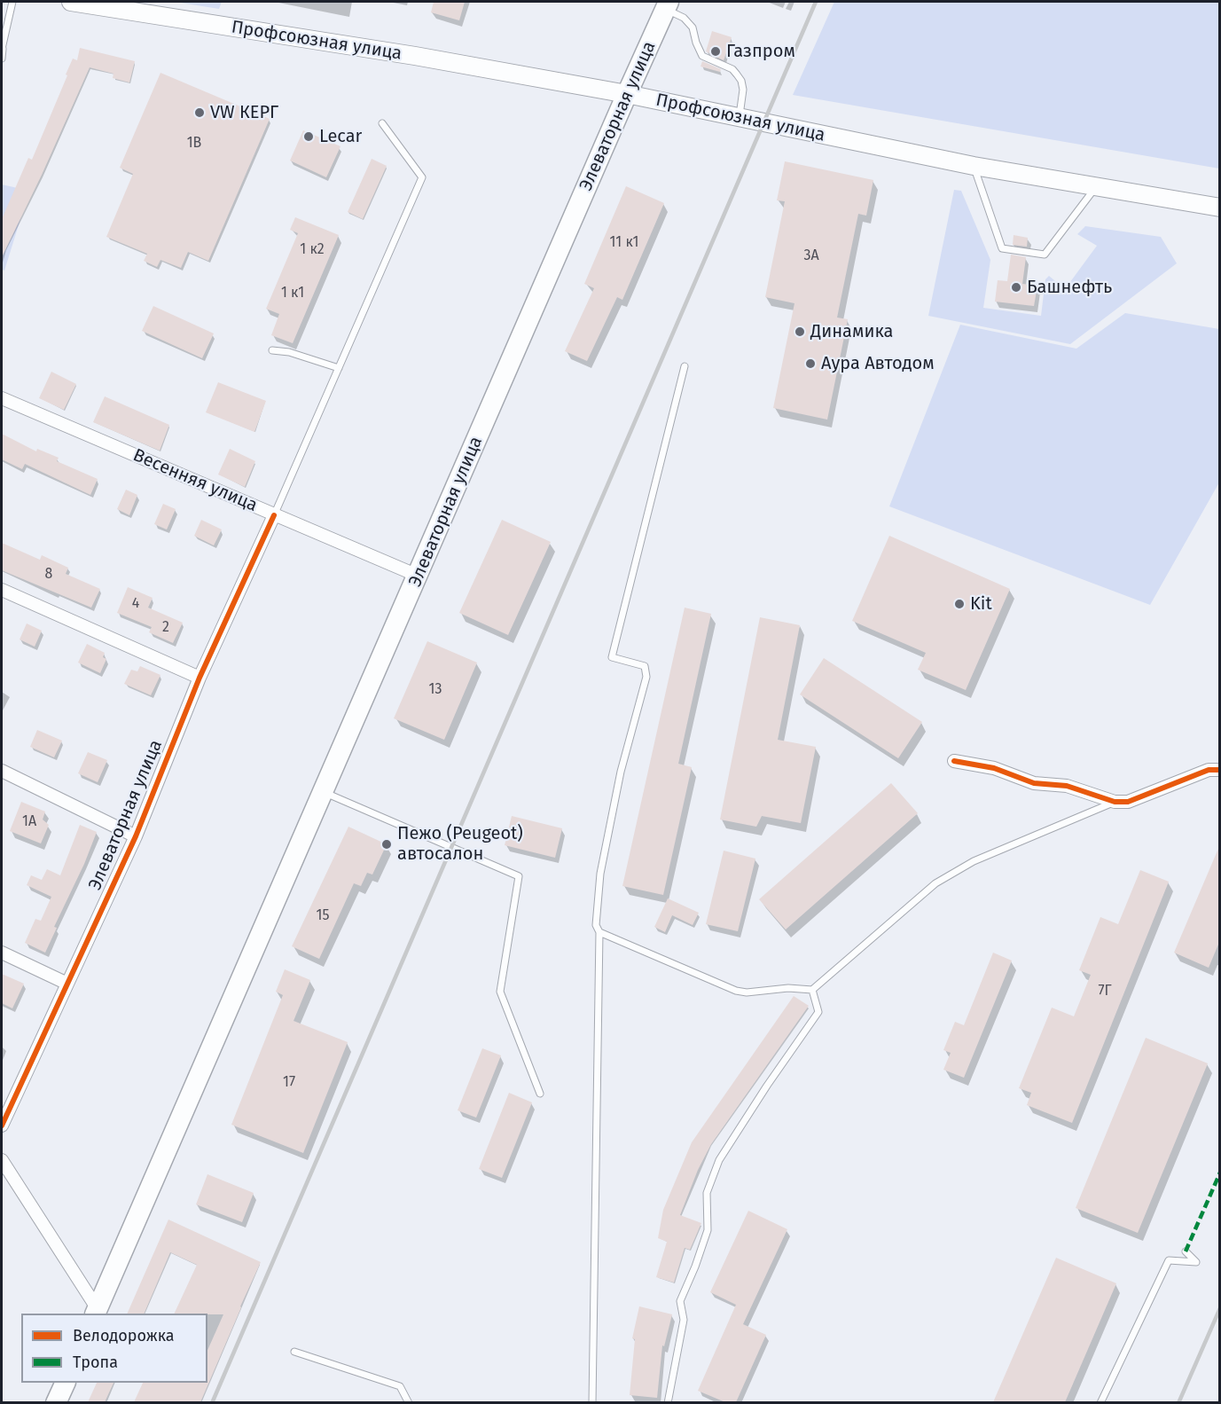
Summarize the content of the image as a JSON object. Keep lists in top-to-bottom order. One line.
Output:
{"streets":{"main road":["Профсоюзная улица","Элеваторная улица"],"street":["Весенняя улица"]},"crossings":[["Профсоюзная улица","Элеваторная улица"],["Элеваторная улица","Весенняя улица"]],"places":["Газпром","VW КЕРГ","Lecar","Башнефть","Динамика","Аура Автодом","Kit","Пежо (Peugeot) автосалон"],"house_numbers":["1В","11 к1","1 к2","3А","1 к1","8","4","2","13","1А","15","7Г","17"],"legend":["Велодорожка","Тропа"]}
